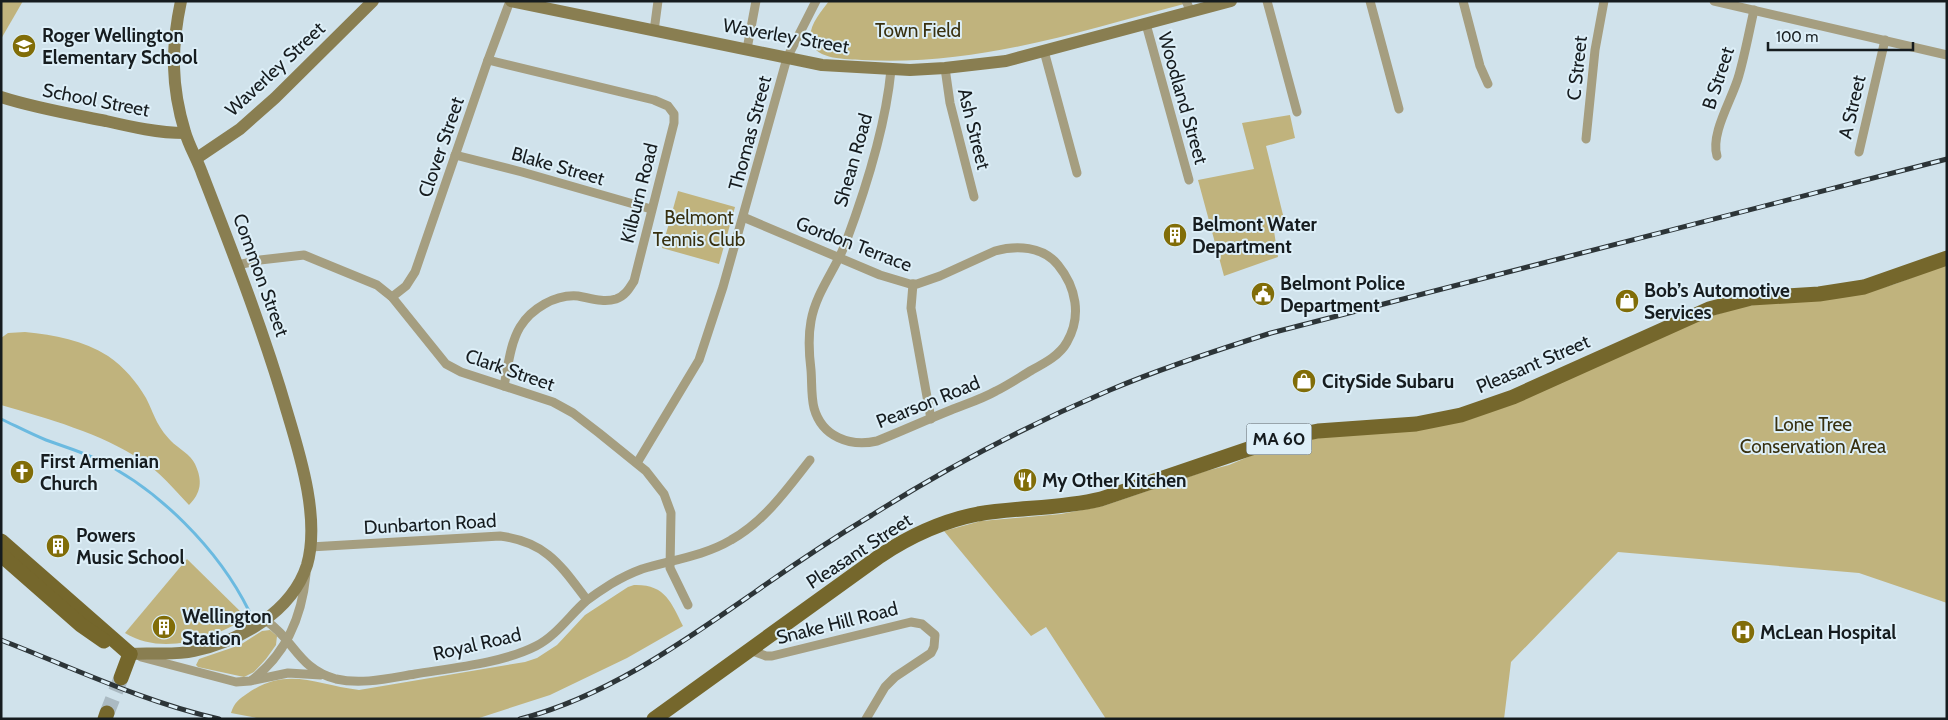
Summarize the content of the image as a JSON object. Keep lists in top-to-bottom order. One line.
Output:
{"streets":{"main road":["Pleasant Street","MA 60"],"street":["Waverley Street","C Street","B Street","Woodland Street","School Street","A Street","Ash Street","Thomas Street","Clover Street","Shean Road","Blake Street","Kilburn Road","Gordon Terrace","Common Street","Clark Street","Pearson Road","Dunbarton Road","Snake Hill Road","Royal Road"]},"crossings":[["Waverley Street","Woodland Street"],["Waverley Street","Ash Street"],["Waverley Street","Thomas Street"],["Waverley Street","Clover Street"],["Waverley Street","Shean Road"],["Waverley Street","Common Street"],["School Street","Common Street"],["Thomas Street","Gordon Terrace"],["Thomas Street","Clark Street"],["Clover Street","Blake Street"],["Clover Street","Kilburn Road"],["Clover Street","Clark Street"],["Shean Road","Gordon Terrace"],["Shean Road","Pearson Road"],["Blake Street","Kilburn Road"],["Kilburn Road","Clark Street"],["Gordon Terrace","Pearson Road"],["Common Street","Clark Street"],["Common Street","Dunbarton Road"],["Common Street","Royal Road"],["Pleasant Street","Snake Hill Road"],["Clark Street","Royal Road"],["Dunbarton Road","Royal Road"]],"parks":["Town Field","Belmont Tennis Club","Lone Tree Conservation Area"],"places":{"school or university":["Roger Wellington Elementary School"],"building":["Belmont Water Department","Powers Music School","Wellington Station"],"public building":["Belmont Police Department"],"shop":["Bob’s Automotive Services","CitySide Subaru"],"church":["First Armenian Church"],"restaurant":["My Other Kitchen"],"hospital":["McLean Hospital"]},"scale_bar":"100 m"}
